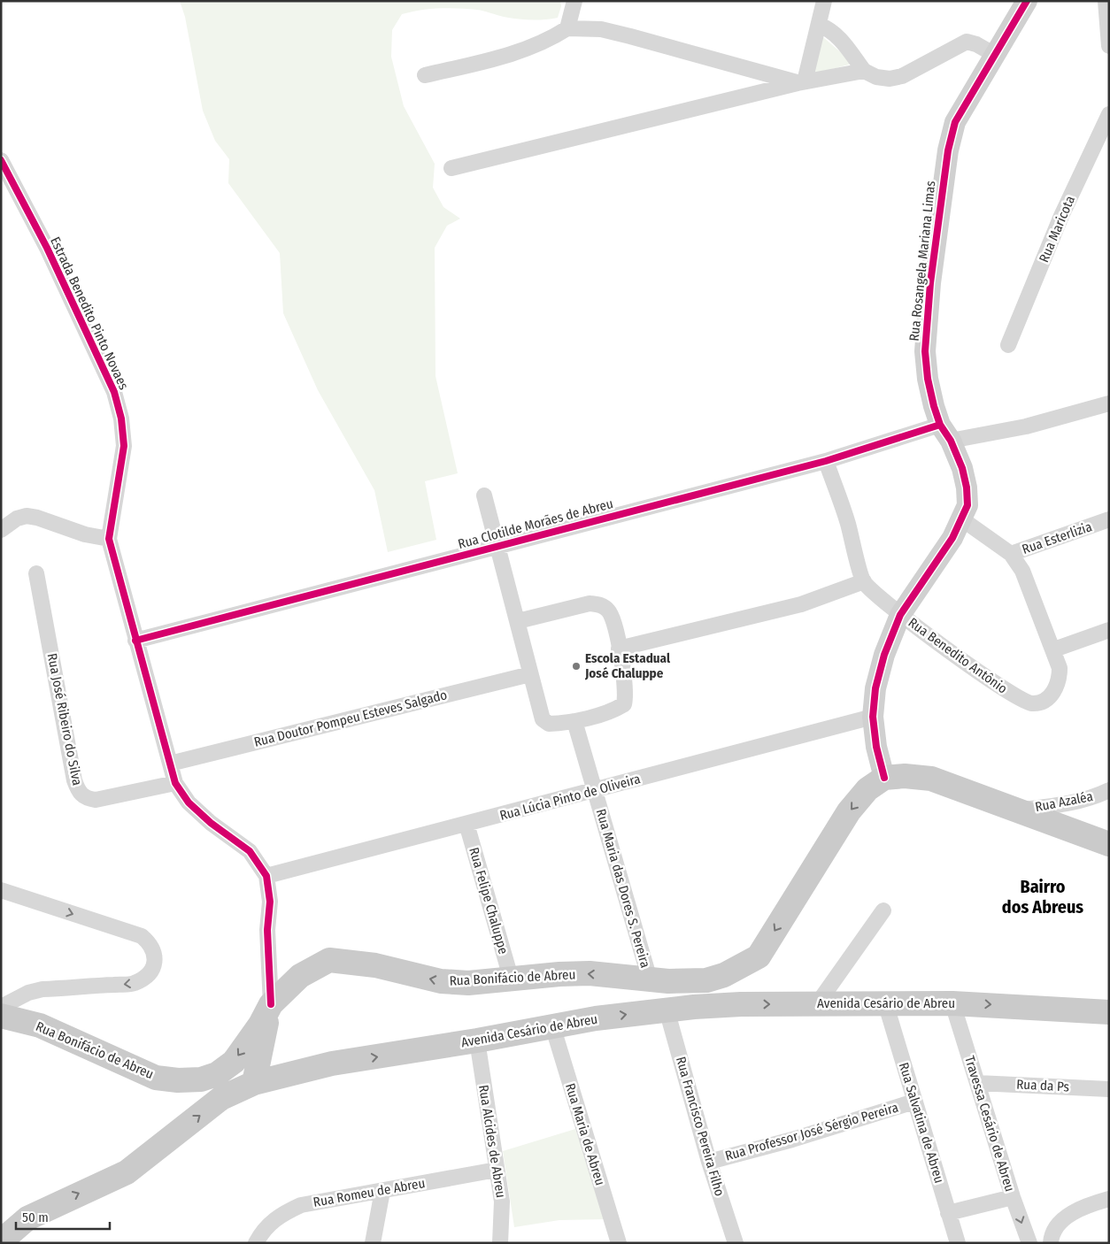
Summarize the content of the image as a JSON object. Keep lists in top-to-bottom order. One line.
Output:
{"streets":{"main road":["Rua Bonifácio de Abreu","Avenida Cesário de Abreu"],"street":["Rua Maricota","Rua Rosangela Mariana Limas","Estrada Benedito Pinto Novaes","Rua Clotilde Morães de Abreu","Rua Esterlizia","Rua Benedito Antônio","Rua Doutor Pompeu Esteves Salgado","Rua José Ribeiro do Silva","Rua Lúcia Pinto de Oliveira","Rua Azaléa","Rua Maria das Dores S. Pereira","Rua Felipe Chaluppe","Rua da Ps","Rua Salvatina de Abreu","Travessa Cesário de Abreu","Rua Francisco Pereira Filho","Rua Professor José Sérgio Pereira","Rua Maria de Abreu","Rua Alcides de Abreu","Rua Romeu de Abreu"]},"crossings":[["Rua Rosangela Mariana Limas","Rua Clotilde Morães de Abreu"],["Rua Rosangela Mariana Limas","Rua Esterlizia"],["Rua Rosangela Mariana Limas","Rua Benedito Antônio"],["Rua Rosangela Mariana Limas","Rua Lúcia Pinto de Oliveira"],["Rua Rosangela Mariana Limas","Rua Bonifácio de Abreu"],["Rua Lúcia Pinto de Oliveira","Rua Maria das Dores S. Pereira"],["Rua Lúcia Pinto de Oliveira","Rua Felipe Chaluppe"],["Rua Maria das Dores S. Pereira","Rua Bonifácio de Abreu"],["Rua Felipe Chaluppe","Rua Bonifácio de Abreu"],["Avenida Cesário de Abreu","Rua Salvatina de Abreu"],["Avenida Cesário de Abreu","Travessa Cesário de Abreu"],["Avenida Cesário de Abreu","Rua Francisco Pereira Filho"],["Avenida Cesário de Abreu","Rua Maria de Abreu"],["Avenida Cesário de Abreu","Rua Alcides de Abreu"],["Rua da Ps","Travessa Cesário de Abreu"],["Rua Salvatina de Abreu","Rua Professor José Sérgio Pereira"],["Rua Francisco Pereira Filho","Rua Professor José Sérgio Pereira"],["Rua Alcides de Abreu","Rua Romeu de Abreu"]],"one_way":["Rua Bonifácio de Abreu","Avenida Cesário de Abreu"],"districts":["Bairro dos Abreus"],"places":["Escola Estadual José Chaluppe"],"scale_bar":"50 m"}
